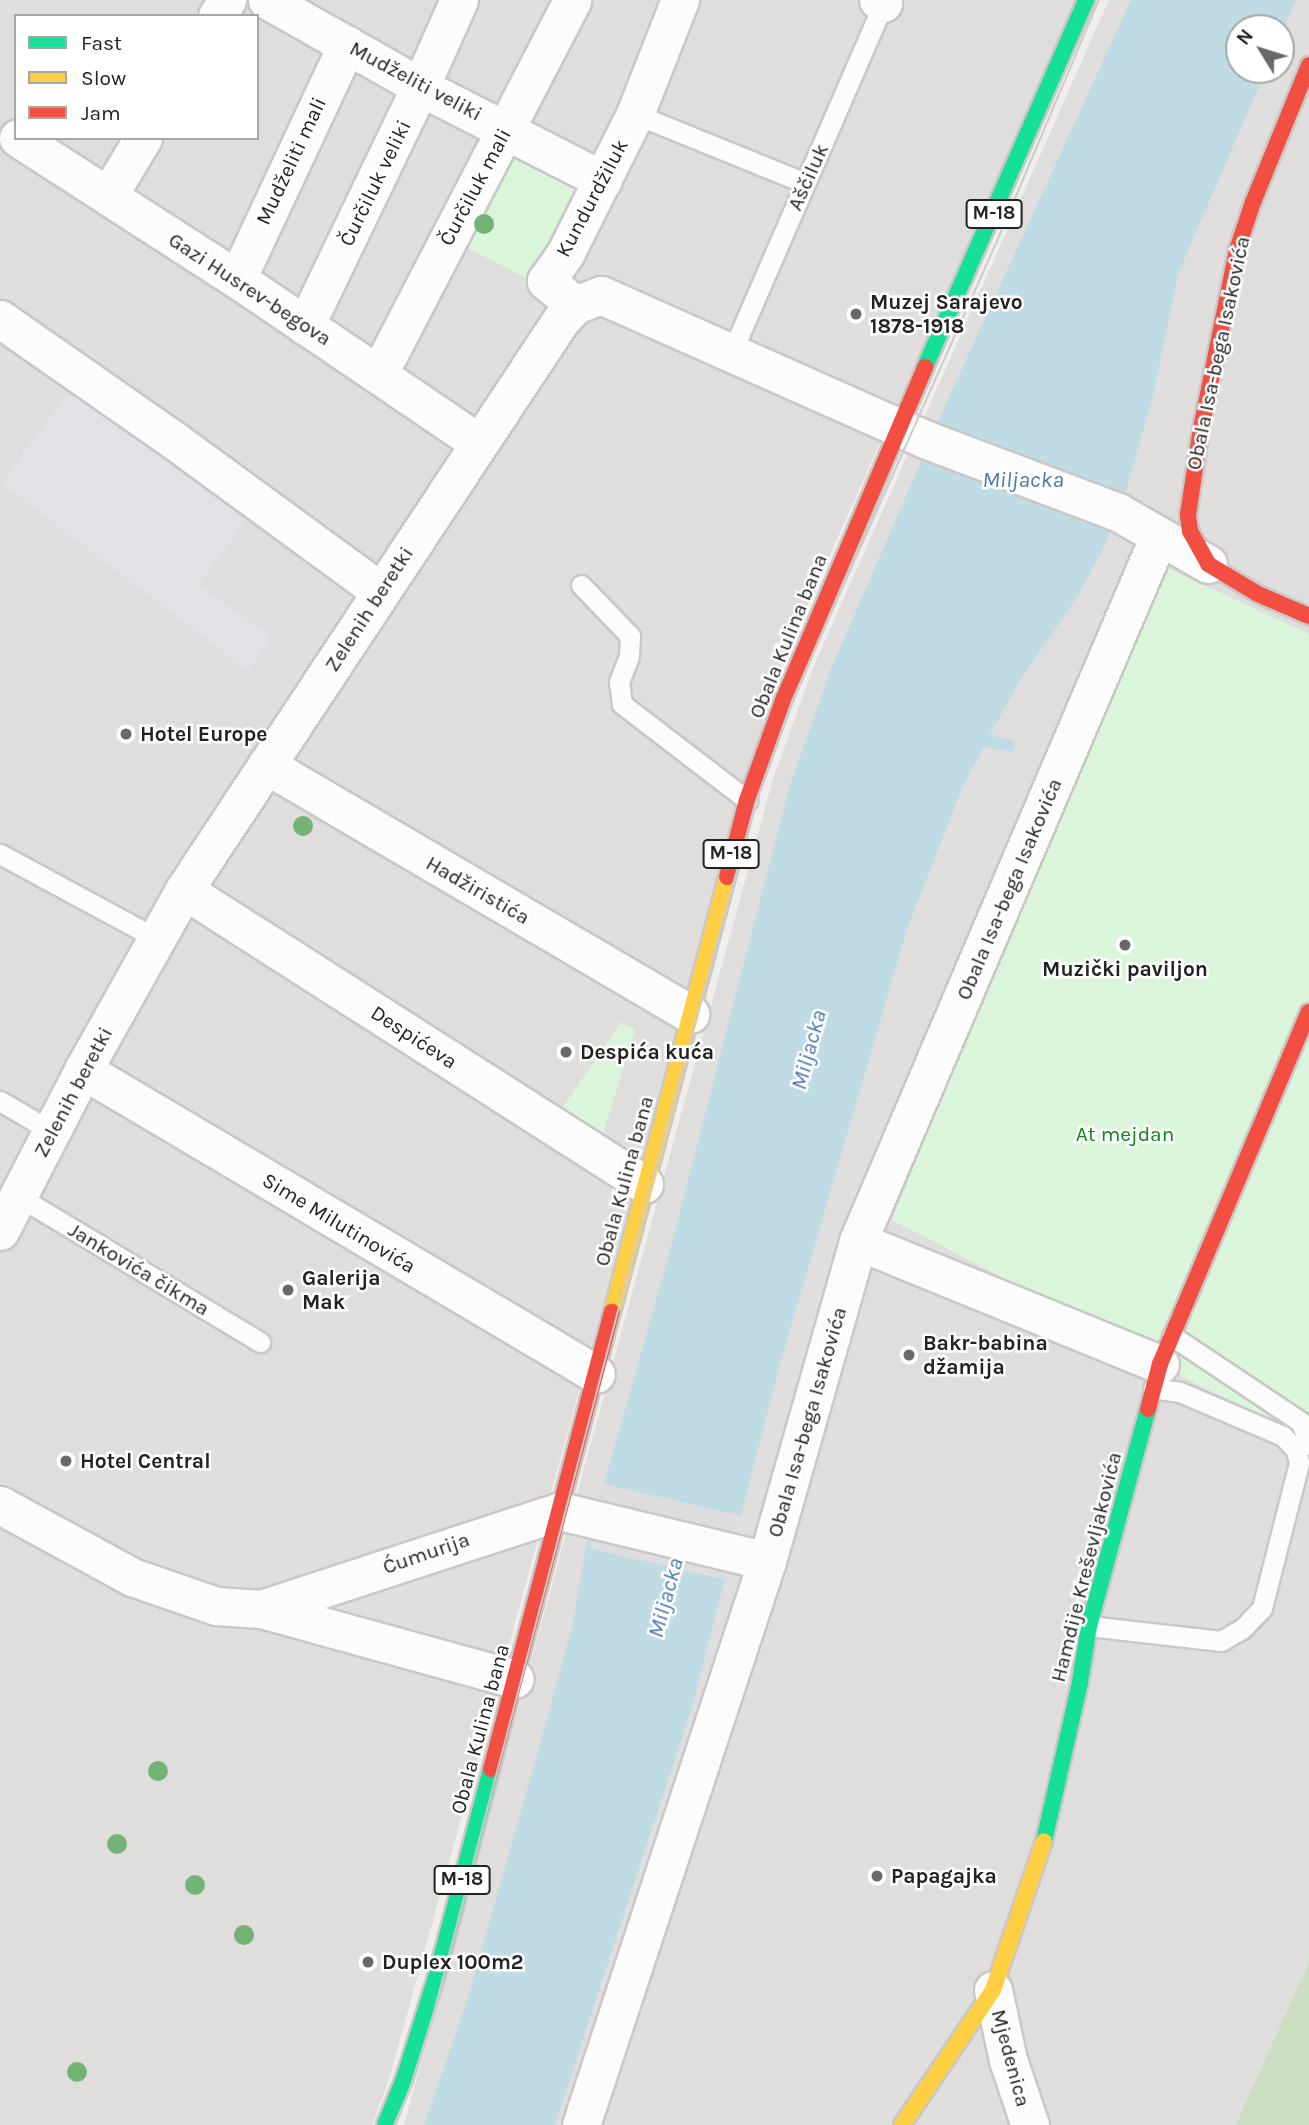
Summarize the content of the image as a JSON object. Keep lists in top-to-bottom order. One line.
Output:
{"streets":{"main road":["M-18","Obala Isa-bega Isakovića","Obala Kulina bana","Hamdije Kreševljakovića"],"street":["Mudželiti veliki","Mudželiti mali","Čurčiluk veliki","Čurčiluk mali","Kundurdžiluk","Gazi Husrev-begova","Zelenih beretki","Hadžiristića","Despićeva","Sime Milutinovića","Ćumurija","Mjedenica"],"lane":["Aščiluk","Jankovića čikma"]},"crossings":[["Mudželiti veliki","Mudželiti mali"],["Mudželiti veliki","Čurčiluk veliki"],["Mudželiti veliki","Čurčiluk mali"],["Mudželiti veliki","Kundurdžiluk"],["Mudželiti mali","Gazi Husrev-begova"],["Aščiluk","Kundurdžiluk"],["Čurčiluk veliki","Gazi Husrev-begova"],["Čurčiluk mali","Gazi Husrev-begova"],["Kundurdžiluk","Zelenih beretki"],["Gazi Husrev-begova","Zelenih beretki"],["Zelenih beretki","Hadžiristića"],["Zelenih beretki","Despićeva"],["Zelenih beretki","Sime Milutinovića"],["Zelenih beretki","Jankovića čikma"],["Obala Kulina bana","Hadžiristića"],["Obala Kulina bana","Despićeva"],["Obala Kulina bana","Sime Milutinovića"],["Obala Kulina bana","Ćumurija"],["Hamdije Kreševljakovića","Mjedenica"]],"water":["Miljacka"],"parks":["At mejdan"],"places":["Muzej Sarajevo 1878-1918","Hotel Europe","Muzički paviljon","Despića kuća","Galerija Mak","Bakr-babina džamija","Hotel Central","Papagajka","Duplex 100m2"],"legend":["Fast","Slow","Jam"],"north":"top left"}
